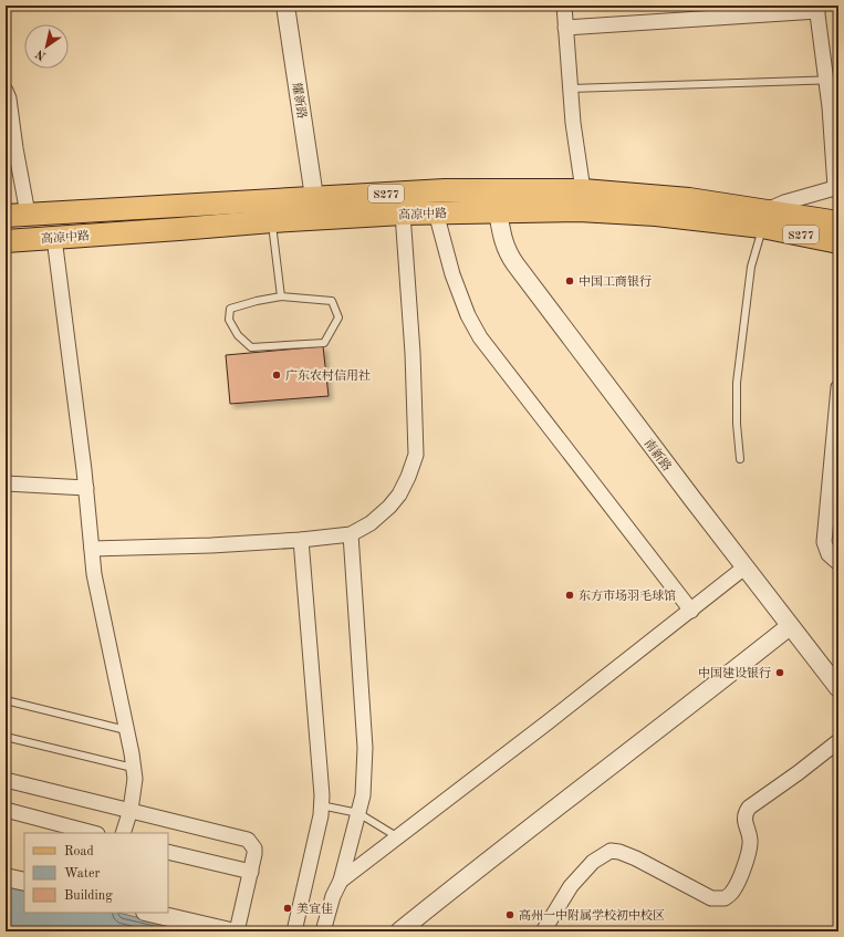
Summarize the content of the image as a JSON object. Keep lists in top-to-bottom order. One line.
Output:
{"streets":{"main road":["S277","高凉中路"],"street":["耀新路","南新路"]},"crossings":[["耀新路","高凉中路"],["高凉中路","南新路"]],"places":["中国工商银行","广东农村信用社","东方市场羽毛球馆","中国建设银行","美宜佳","高州一中附属学校初中校区"],"legend":["Road","Water","Building"],"north":"bottom left"}
